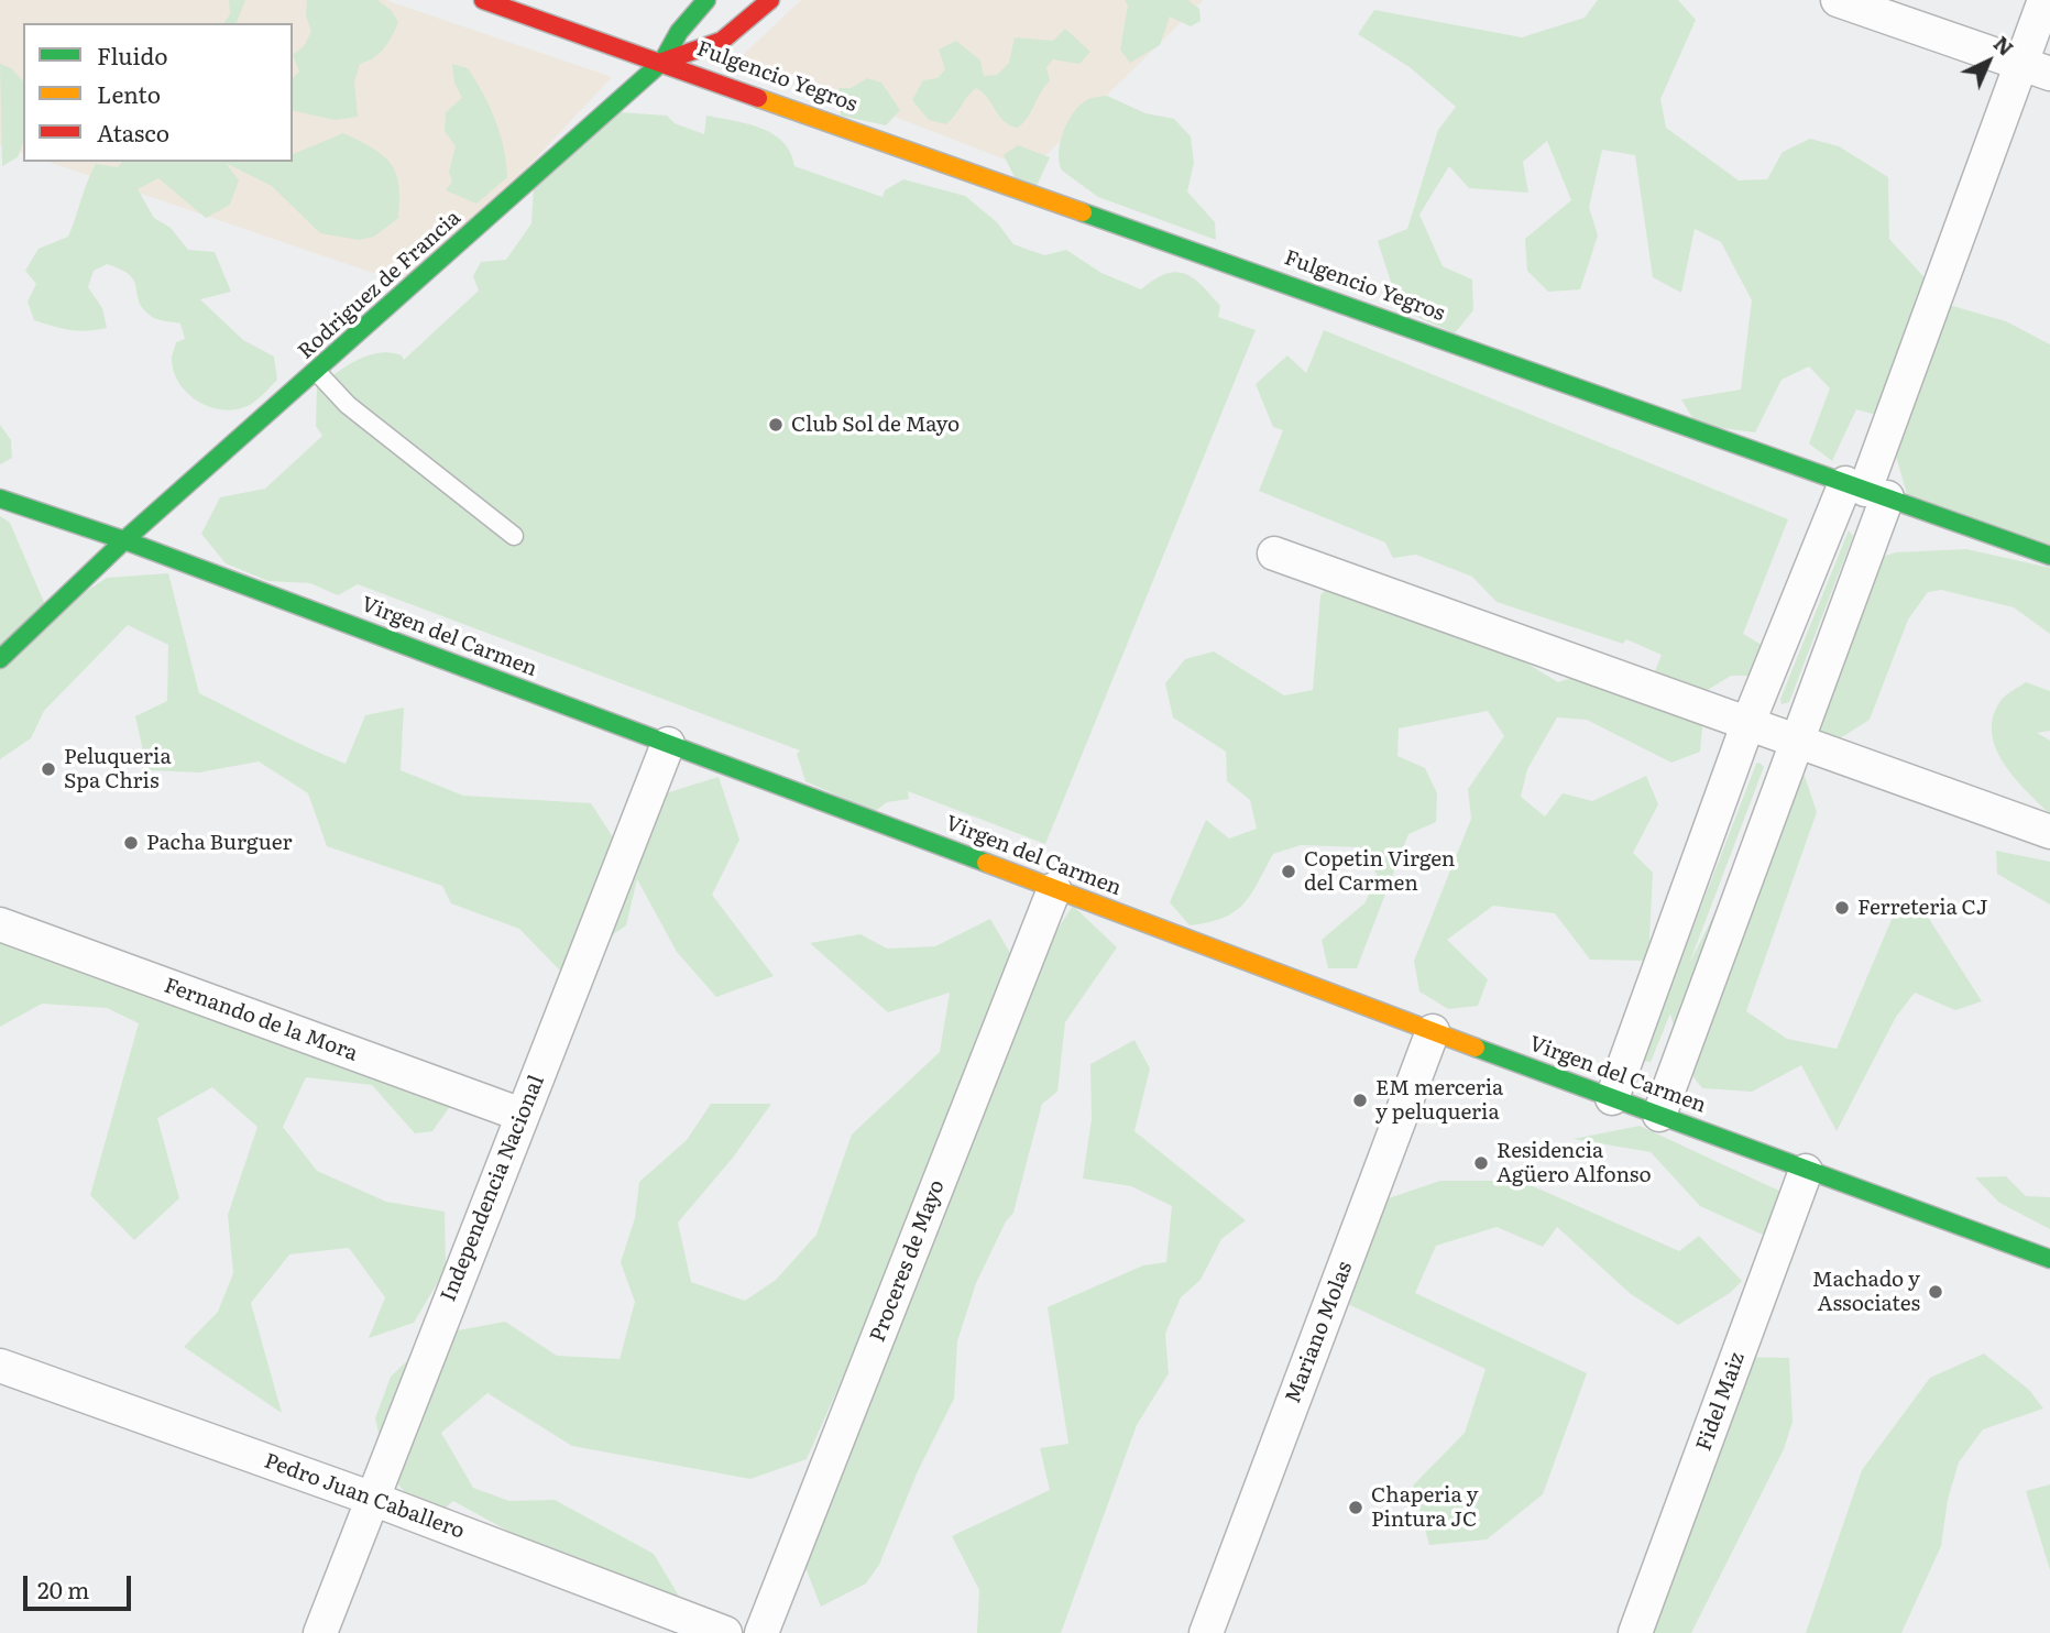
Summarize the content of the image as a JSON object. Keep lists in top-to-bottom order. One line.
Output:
{"streets":{"street":["Fulgencio Yegros","Rodriguez de Francia","Virgen del Carmen","Fernando de la Mora","Independencia Nacional","Proceres de Mayo","Mariano Molas","Fidel Maiz","Pedro Juan Caballero"]},"crossings":[["Fulgencio Yegros","Rodriguez de Francia"],["Rodriguez de Francia","Virgen del Carmen"],["Virgen del Carmen","Independencia Nacional"],["Virgen del Carmen","Proceres de Mayo"],["Virgen del Carmen","Mariano Molas"],["Virgen del Carmen","Fidel Maiz"],["Fernando de la Mora","Independencia Nacional"],["Independencia Nacional","Pedro Juan Caballero"]],"places":["Club Sol de Mayo","Peluqueria Spa Chris","Pacha Burguer","Copetin Virgen del Carmen","Ferreteria CJ","EM merceria y peluqueria","Residencia Agüero Alfonso","Machado y Associates","Chaperia y Pintura JC"],"legend":["Fluido","Lento","Atasco"],"scale_bar":"20 m","north":"top right"}
